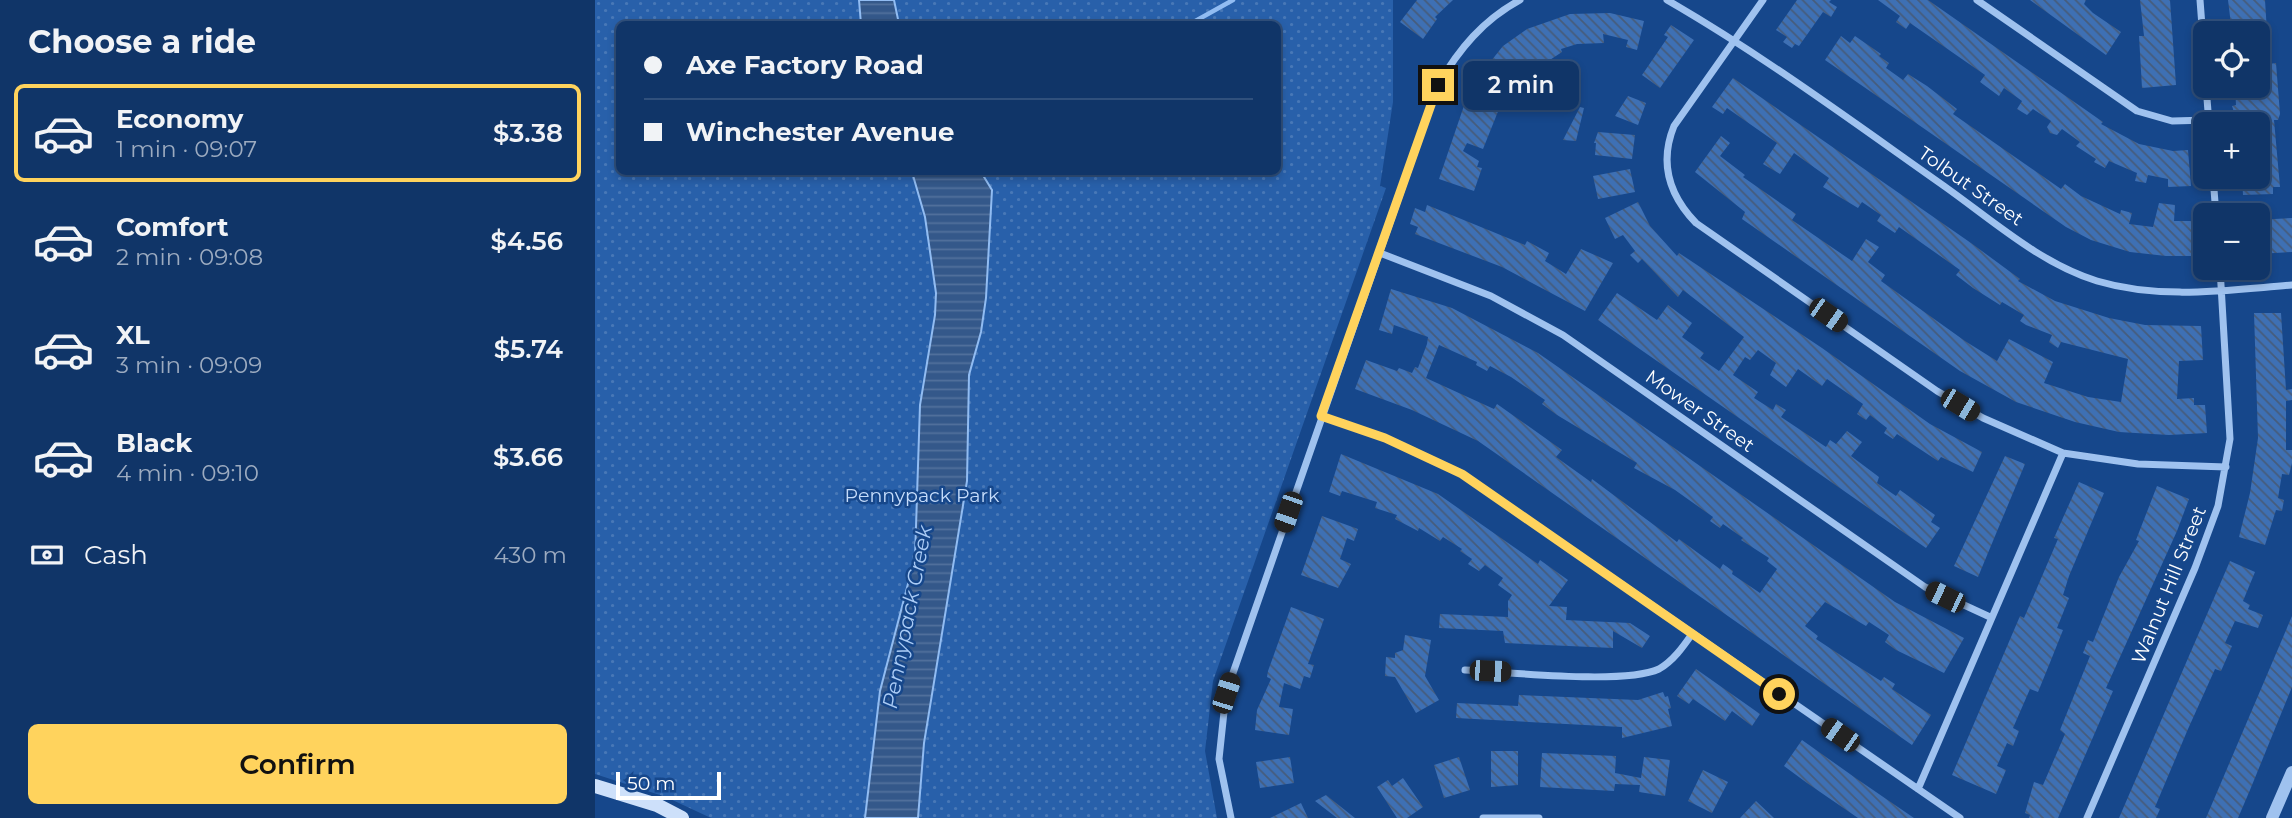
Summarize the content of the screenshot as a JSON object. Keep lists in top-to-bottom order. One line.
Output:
{"streets":{"street":["Tolbut Street","Mower Street","Walnut Hill Street"]},"crossings":[["Tolbut Street","Walnut Hill Street"]],"water":["Pennypack Creek"],"parks":["Pennypack Park"],"scale_bar":"50 m","page":{"heading":"Choose a ride","map_buttons":["+","−"],"banner":["Axe Factory Road","Winchester Avenue"],"bubble":"2 min","list":[{"name":"Economy","note":"1 min · 09:07","value":"$3.38"},{"name":"Comfort","note":"2 min · 09:08","value":"$4.56"},{"name":"XL","note":"3 min · 09:09","value":"$5.74"},{"name":"Black","note":"4 min · 09:10","value":"$3.66"}],"pay":["Cash","430 m"],"buttons":"Confirm","scale":"50 m"}}
